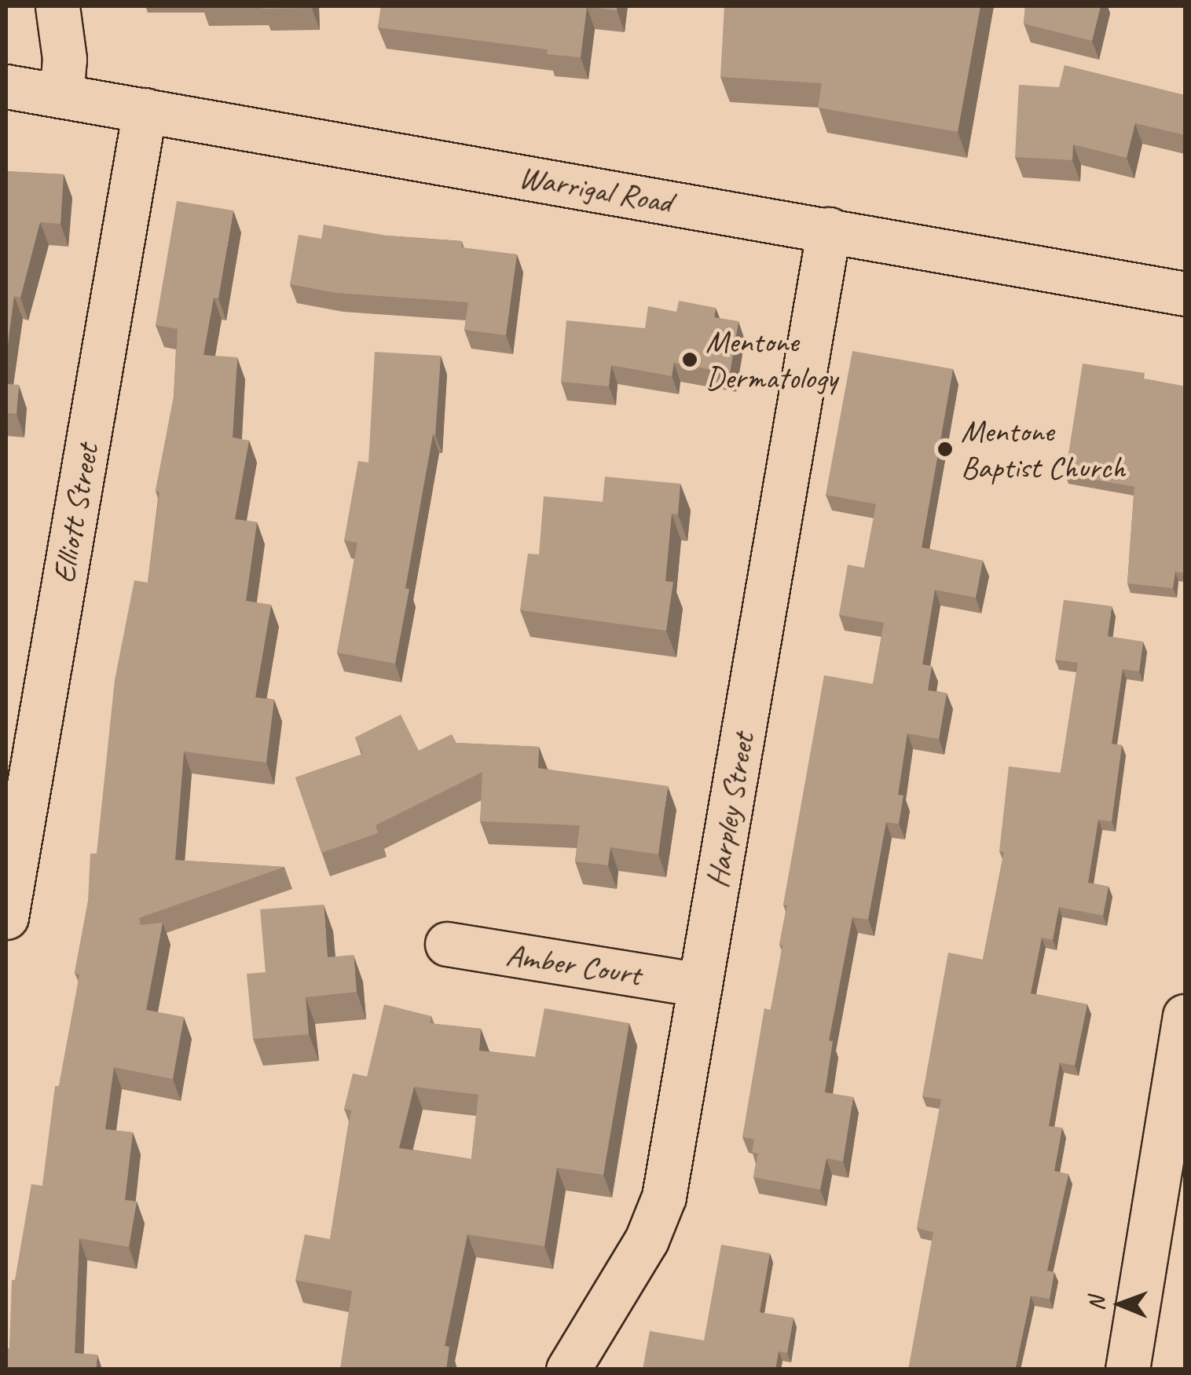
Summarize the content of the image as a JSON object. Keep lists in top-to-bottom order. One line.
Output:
{"streets":{"main road":["Warrigal Road","Elliott Street","Harpley Street","Amber Court"]},"crossings":[["Warrigal Road","Elliott Street"],["Warrigal Road","Harpley Street"],["Harpley Street","Amber Court"]],"places":["Mentone Dermatology","Mentone Baptist Church"],"north":"left"}
